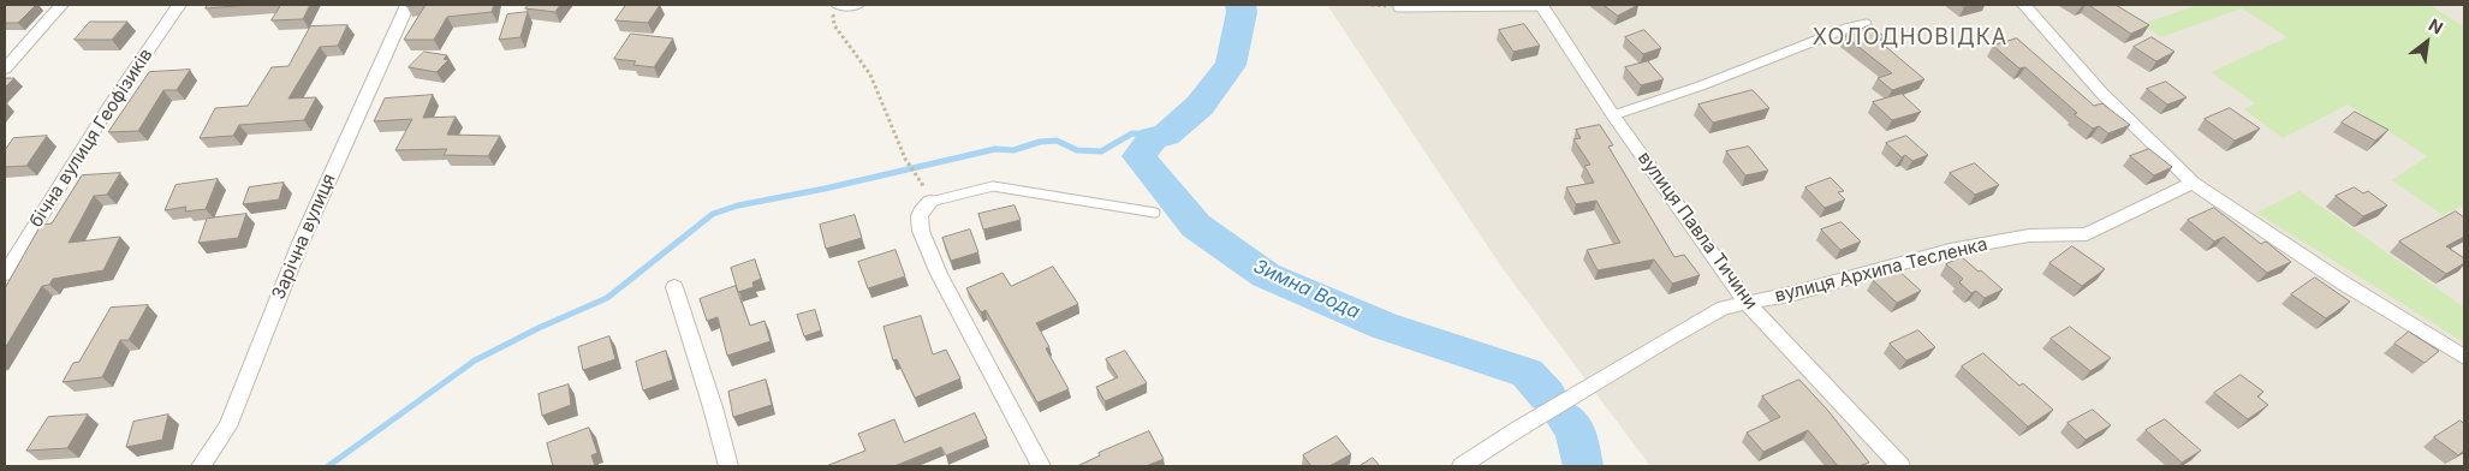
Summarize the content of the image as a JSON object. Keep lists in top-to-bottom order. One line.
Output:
{"streets":{"street":["бічна вулиця Геофізиків","вулиця Павла Тичини","Зарічна вулиця","вулиця Архипа Тесленка"]},"crossings":[["вулиця Павла Тичини","вулиця Архипа Тесленка"]],"districts":["ХОЛОДНОВІДКА"],"water":["Зимна Вода"],"north":"top right"}
